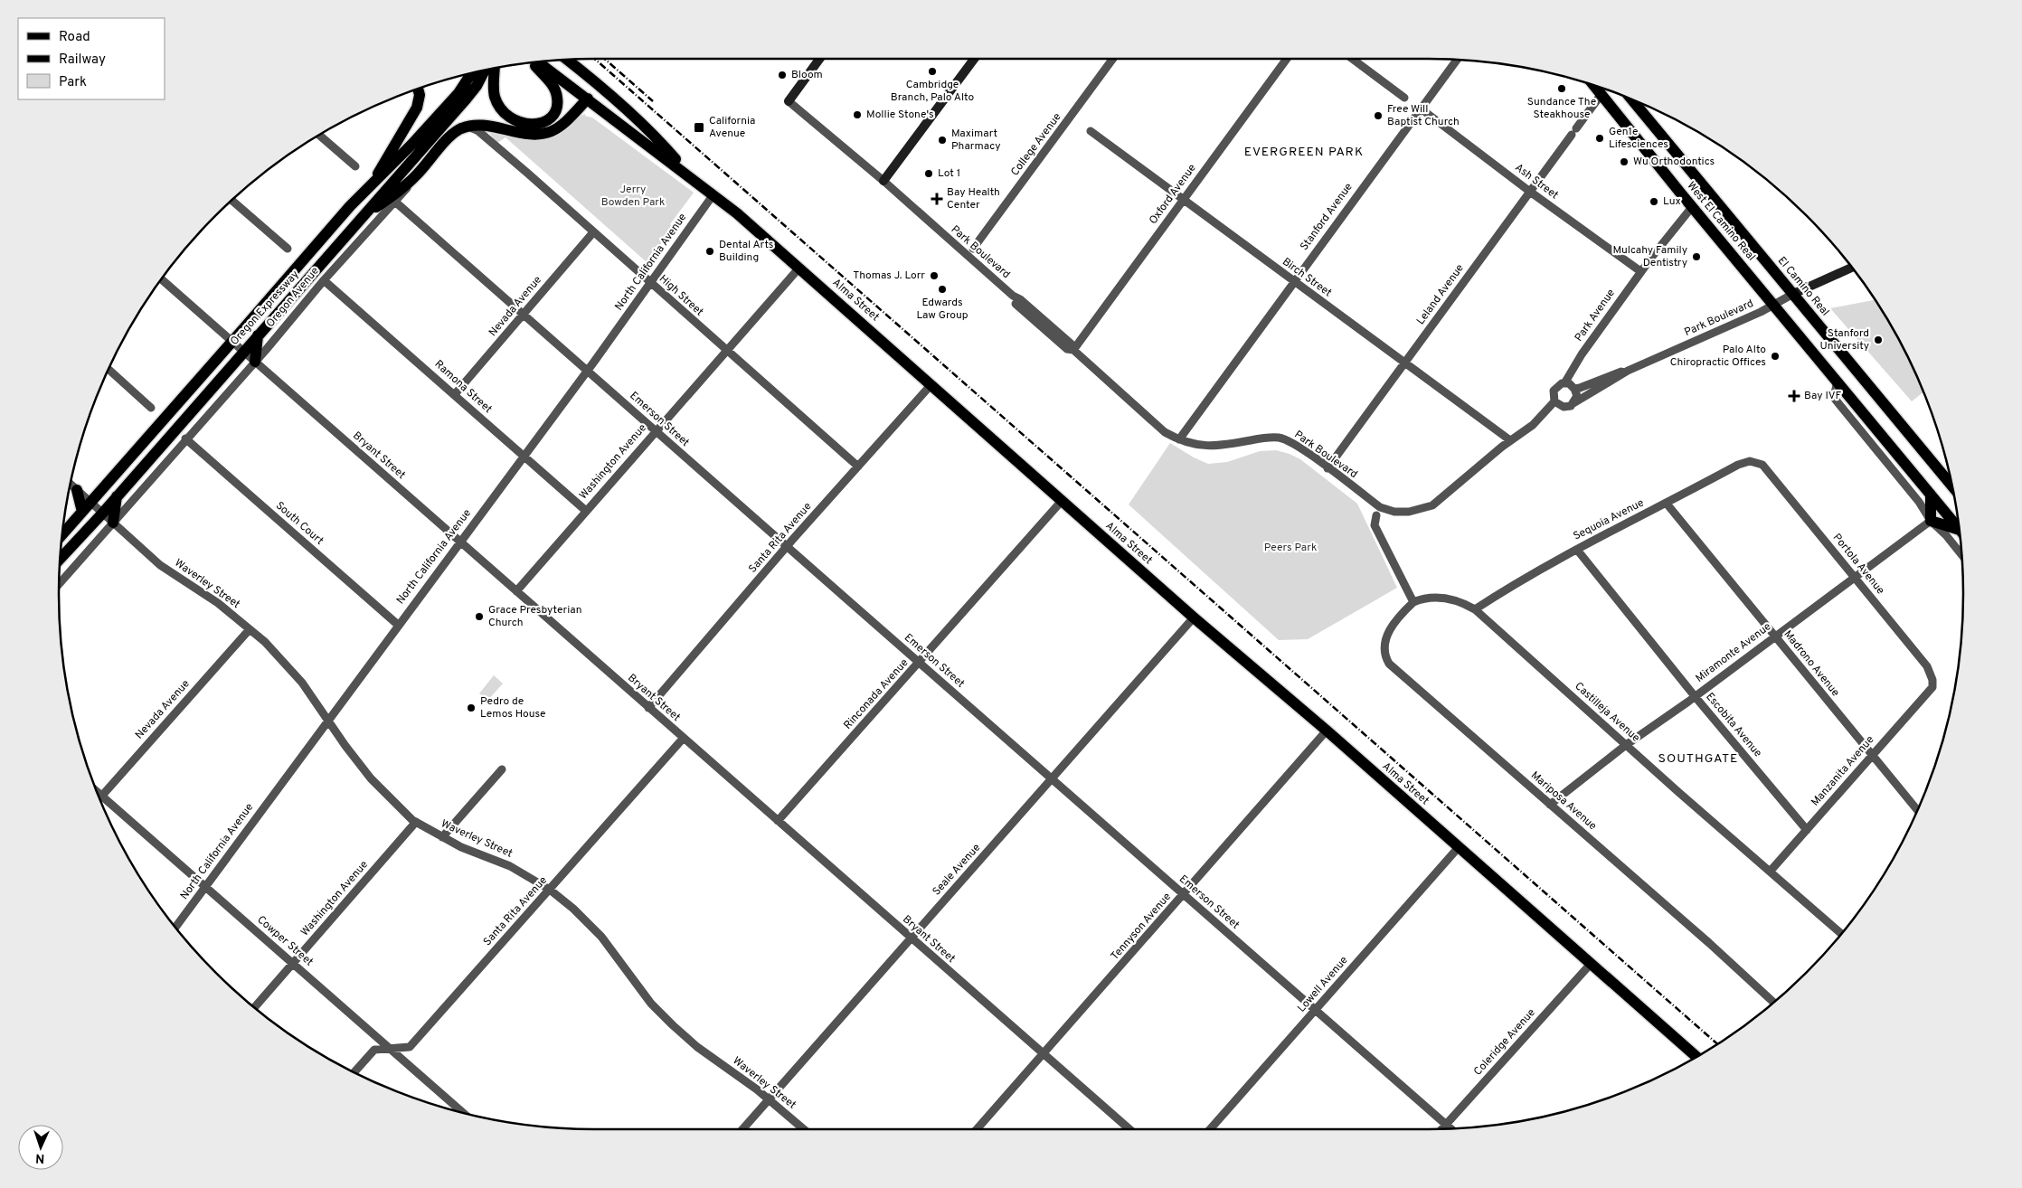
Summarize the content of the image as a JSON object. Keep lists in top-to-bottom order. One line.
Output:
{"streets":{"main road":["West El Camino Real","El Camino Real","Oregon Avenue","Alma Street","Oregon Expressway"],"street":["College Avenue","Ash Street","Oxford Avenue","Stanford Avenue","Park Boulevard","North California Avenue","Birch Street","Leland Avenue","High Street","Nevada Avenue","Park Avenue","Ramona Street","Emerson Street","Bryant Street","Washington Avenue","Sequoia Avenue","South Court","Santa Rita Avenue","Portola Avenue","Waverley Street","Miramonte Avenue","Madrono Avenue","Rinconada Avenue","Castilleja Avenue","Escobita Avenue","Manzanita Avenue","Mariposa Avenue","Seale Avenue","Tennyson Avenue","Cowper Street","Lowell Avenue","Coleridge Avenue"]},"crossings":[["Ash Street","Stanford Avenue"],["Ash Street","Leland Avenue"],["Ash Street","Park Avenue"],["Oxford Avenue","Park Boulevard"],["Oxford Avenue","Birch Street"],["Stanford Avenue","Park Boulevard"],["Stanford Avenue","Birch Street"],["West El Camino Real","Park Boulevard"],["West El Camino Real","Leland Avenue"],["West El Camino Real","Park Avenue"],["Park Boulevard","Birch Street"],["Park Boulevard","El Camino Real"],["Park Boulevard","Leland Avenue"],["Park Boulevard","Park Avenue"],["North California Avenue","High Street"],["North California Avenue","Alma Street"],["North California Avenue","Ramona Street"],["North California Avenue","Emerson Street"],["North California Avenue","Bryant Street"],["North California Avenue","South Court"],["North California Avenue","Waverley Street"],["North California Avenue","Cowper Street"],["Birch Street","Leland Avenue"],["High Street","Oregon Avenue"],["High Street","Nevada Avenue"],["High Street","Washington Avenue"],["High Street","Santa Rita Avenue"],["Oregon Avenue","Ramona Street"],["Oregon Avenue","Emerson Street"],["Oregon Avenue","Bryant Street"],["Oregon Avenue","South Court"],["Oregon Avenue","Waverley Street"],["Alma Street","Washington Avenue"],["Alma Street","Santa Rita Avenue"],["Alma Street","Rinconada Avenue"],["Alma Street","Seale Avenue"],["Alma Street","Tennyson Avenue"],["Alma Street","Lowell Avenue"],["Alma Street","Coleridge Avenue"],["Nevada Avenue","Ramona Street"],["Nevada Avenue","Emerson Street"],["Nevada Avenue","Waverley Street"],["Nevada Avenue","Cowper Street"],["Oregon Expressway","Bryant Street"],["Oregon Expressway","Waverley Street"],["Ramona Street","Washington Avenue"],["Emerson Street","Washington Avenue"],["Emerson Street","Santa Rita Avenue"],["Emerson Street","Rinconada Avenue"],["Emerson Street","Seale Avenue"],["Emerson Street","Tennyson Avenue"],["Emerson Street","Lowell Avenue"],["Emerson Street","Coleridge Avenue"],["Bryant Street","Washington Avenue"],["Bryant Street","Santa Rita Avenue"],["Bryant Street","Rinconada Avenue"],["Bryant Street","Seale Avenue"],["Bryant Street","Tennyson Avenue"],["Washington Avenue","Waverley Street"],["Washington Avenue","Cowper Street"],["Sequoia Avenue","Portola Avenue"],["Sequoia Avenue","Madrono Avenue"],["Sequoia Avenue","Castilleja Avenue"],["Sequoia Avenue","Escobita Avenue"],["Santa Rita Avenue","Waverley Street"],["Santa Rita Avenue","Cowper Street"],["Portola Avenue","Miramonte Avenue"],["Portola Avenue","Manzanita Avenue"],["Waverley Street","Seale Avenue"],["Miramonte Avenue","Madrono Avenue"],["Miramonte Avenue","Castilleja Avenue"],["Miramonte Avenue","Escobita Avenue"],["Miramonte Avenue","Mariposa Avenue"],["Madrono Avenue","Manzanita Avenue"],["Castilleja Avenue","Manzanita Avenue"],["Castilleja Avenue","Mariposa Avenue"],["Escobita Avenue","Manzanita Avenue"]],"districts":["EVERGREEN PARK","SOUTHGATE"],"parks":["Jerry Bowden Park","Peers Park"],"places":{"other":["Cambridge Branch, Palo Alto","Bloom","Sundance The Steakhouse","Mollie Stone's","Free Will Baptist Church","Gen1e Lifesciences","Maximart Pharmacy","Wu Orthodontics","Lot 1","Lux","Dental Arts Building","Mulcahy Family Dentistry","Thomas J. Lorr","Edwards Law Group","Stanford University","Palo Alto Chiropractic Offices","Grace Presbyterian Church","Pedro de Lemos House"],"transit":["California Avenue"],"health":["Bay Health Center","Bay IVF"]},"legend":["Road","Railway","Park"],"north":"bottom"}
